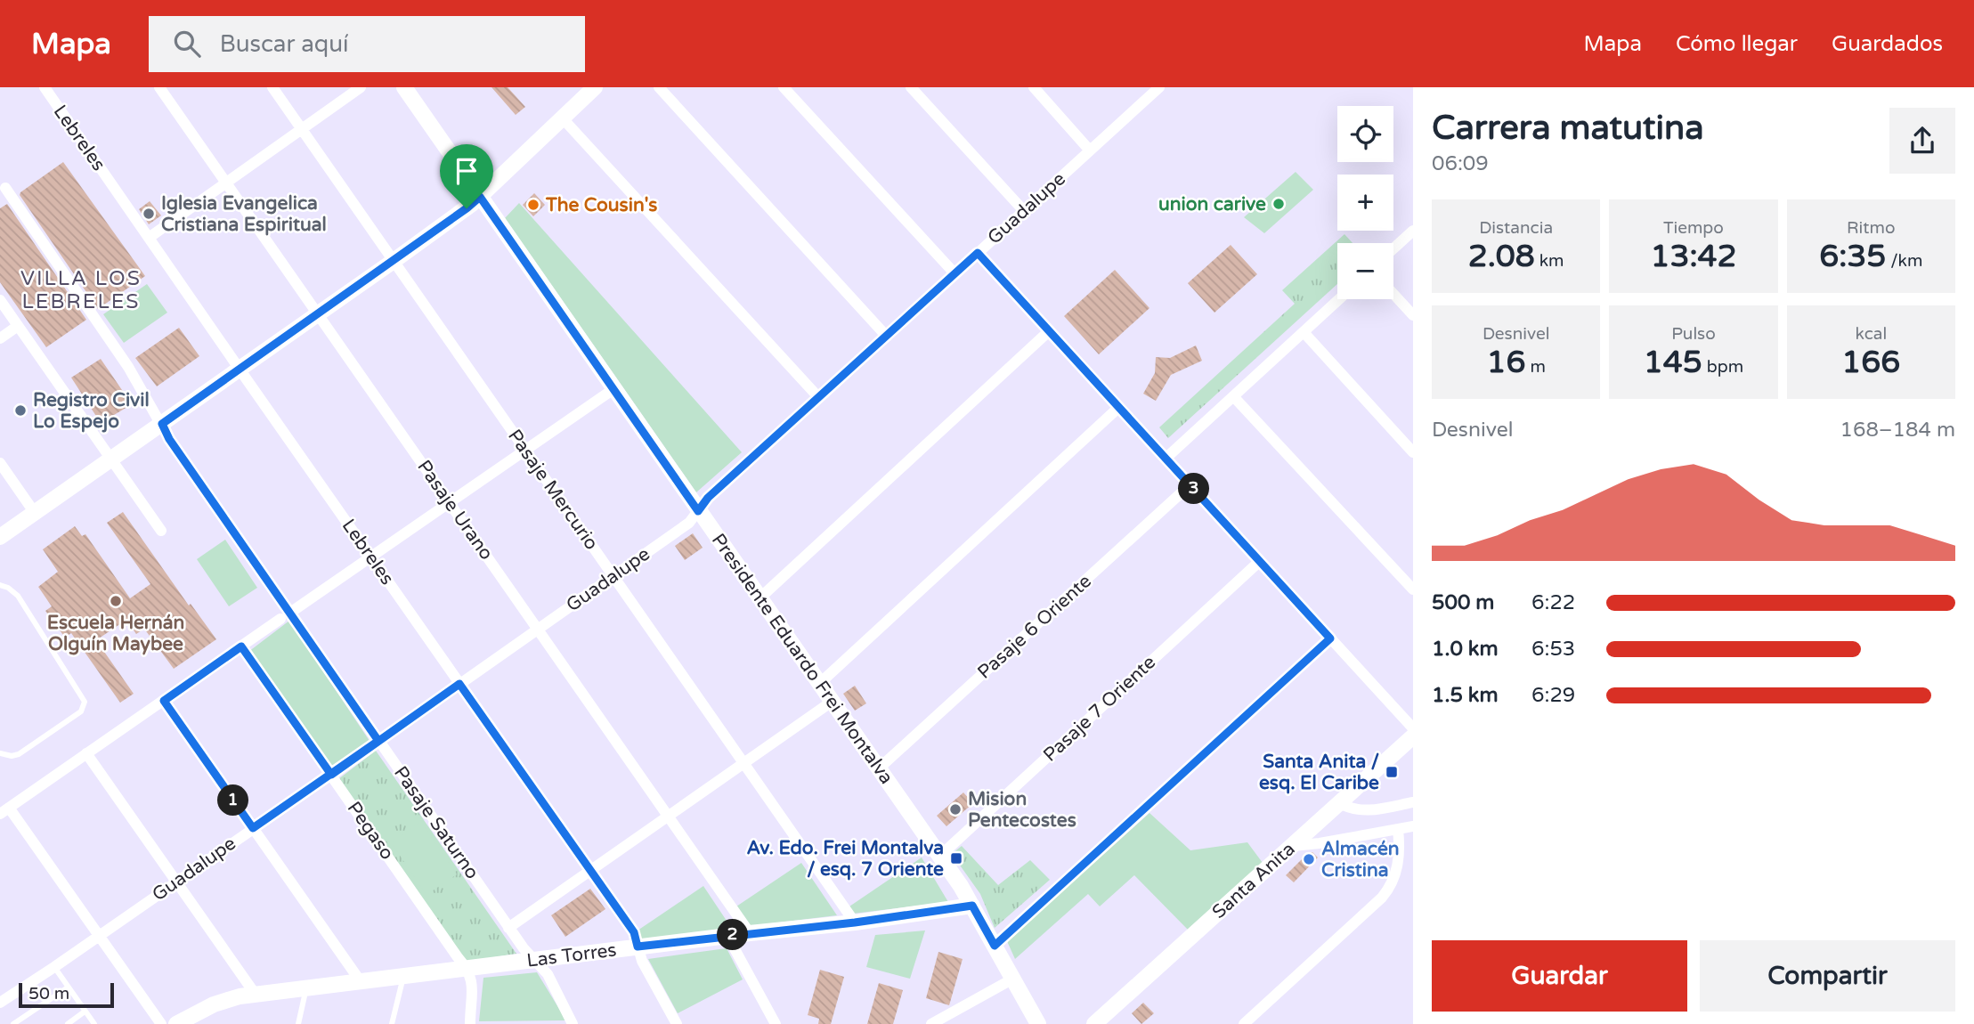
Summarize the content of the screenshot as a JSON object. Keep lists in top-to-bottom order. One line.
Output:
{"streets":{"street":["Lebreles","Guadalupe","Pasaje Mercurio","Pasaje Urano","Pasaje 6 Oriente","Presidente Eduardo Frei Montalva","Pasaje 7 Oriente","Pasaje Saturno","Pegaso","Santa Anita","Las Torres"]},"crossings":[["Lebreles","Guadalupe"],["Lebreles","Las Torres"],["Guadalupe","Pasaje Mercurio"],["Guadalupe","Pasaje Urano"],["Guadalupe","Presidente Eduardo Frei Montalva"],["Guadalupe","Pasaje Saturno"],["Guadalupe","Pegaso"],["Pasaje Mercurio","Las Torres"],["Pasaje Urano","Las Torres"],["Pasaje 6 Oriente","Presidente Eduardo Frei Montalva"],["Presidente Eduardo Frei Montalva","Pasaje 7 Oriente"],["Presidente Eduardo Frei Montalva","Las Torres"],["Pasaje Saturno","Las Torres"],["Pegaso","Las Torres"]],"districts":["VILLA LOS LEBRELES"],"places":{"other":["union carive","The Cousin's","Iglesia Evangelica Cristiana Espiritual","Registro Civil Lo Espejo","Escuela Hernán Olguín Maybee","Mision Pentecostes","Almacén Cristina"],"transit":["Santa Anita / esq. El Caribe","Av. Edo. Frei Montalva / esq. 7 Oriente"]},"scale_bar":"50 m","page":{"header":"Mapa","search":"Buscar aquí","nav":["Mapa","Cómo llegar","Guardados"],"heading":["Carrera matutina","06:09"],"map_buttons":["+","−"],"stats":[["Distancia","2.08 km"],["Tiempo","13:42"],["Ritmo","6:35 /km"],["Desnivel","16 m"],["Pulso","145 bpm"],["kcal","166"]],"chart":["Desnivel","168–184 m"],"pins":["3","1","2"],"list":[{"name":"500 m","note":"6:22"},{"name":"1.0 km","note":"6:53"},{"name":"1.5 km","note":"6:29"}],"buttons":["Guardar","Compartir"],"scale":"50 m"}}
